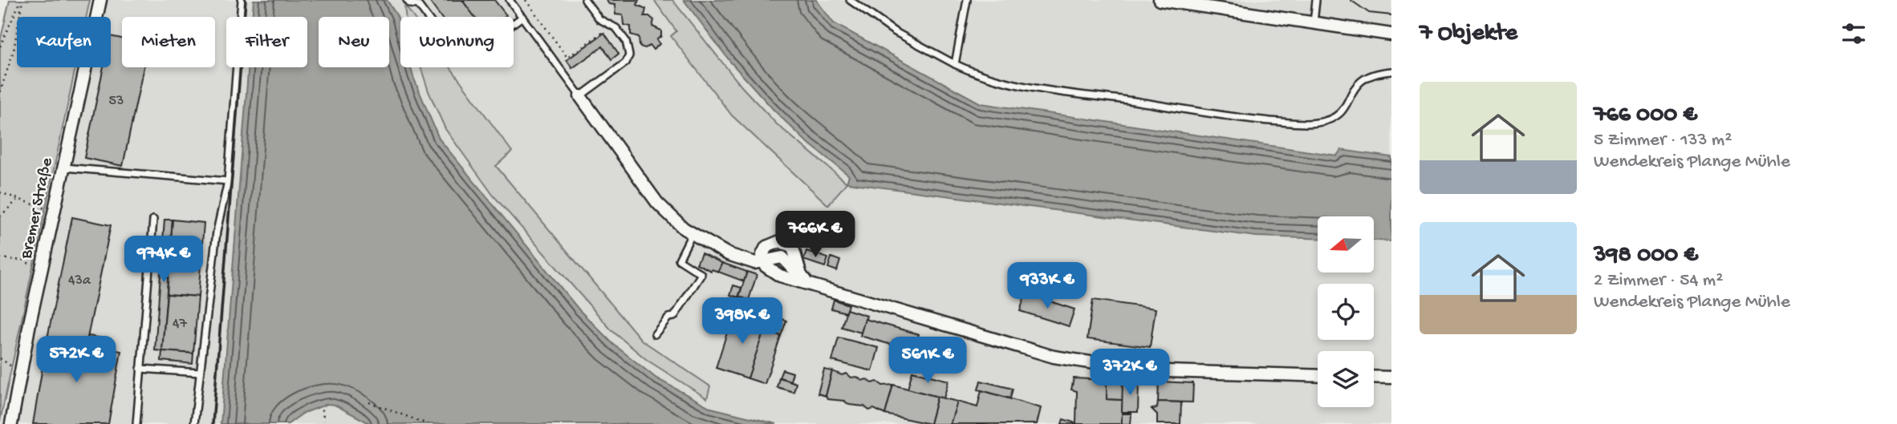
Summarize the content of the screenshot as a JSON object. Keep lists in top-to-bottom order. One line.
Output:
{"streets":{"street":["Bremer Straße"]},"house_numbers":["53","43a","47"],"north":"left","page":{"heading":"7 Objekte","chip":["Kaufen","Mieten","Filter","Neu","Wohnung"],"list":[{"name":"766 000 €","note":"5 Zimmer · 133 m² · Wendekreis Plange Mühle"},{"name":"398 000 €","note":"2 Zimmer · 54 m² · Wendekreis Plange Mühle"}],"price":["766K €","974K €","933K €","398K €","572K €","561K €","372K €"]}}
